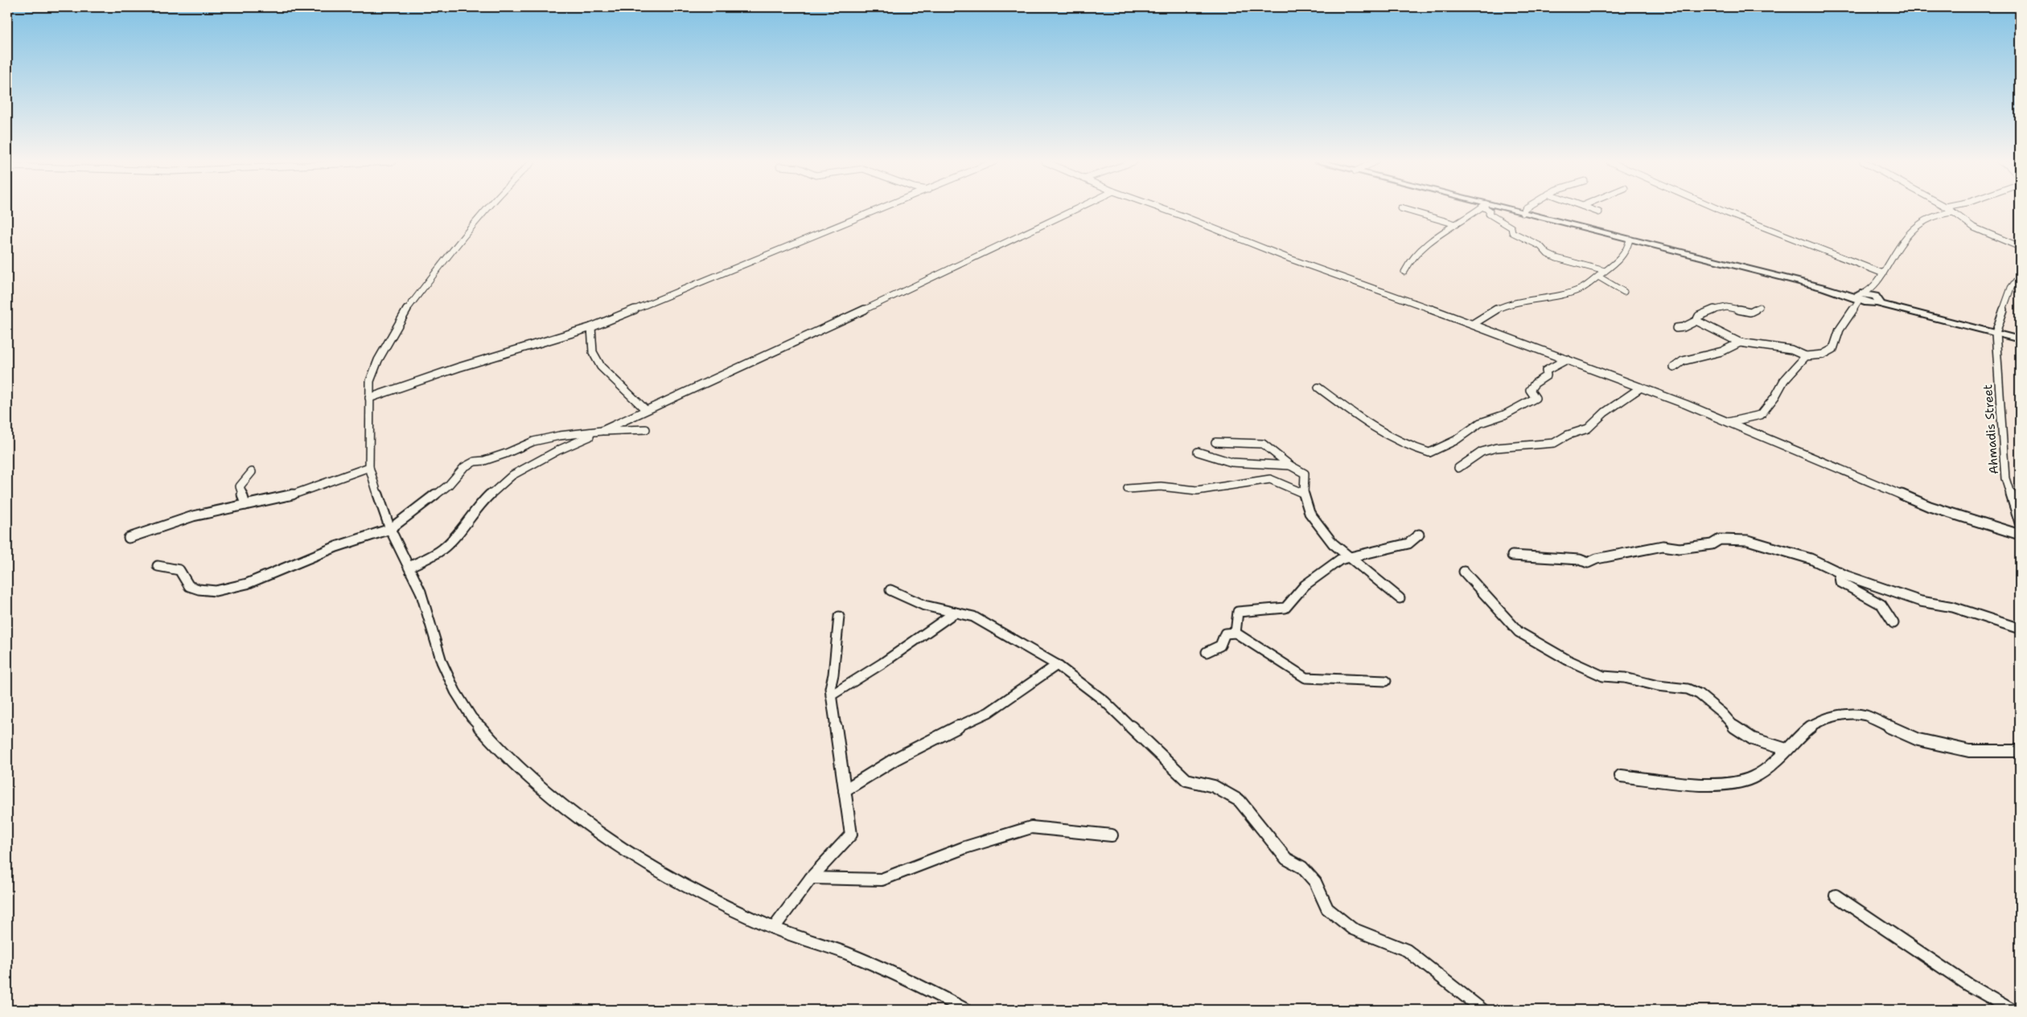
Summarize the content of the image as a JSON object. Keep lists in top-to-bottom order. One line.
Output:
{"streets":{"street":["Ahmadis Street"]}}
